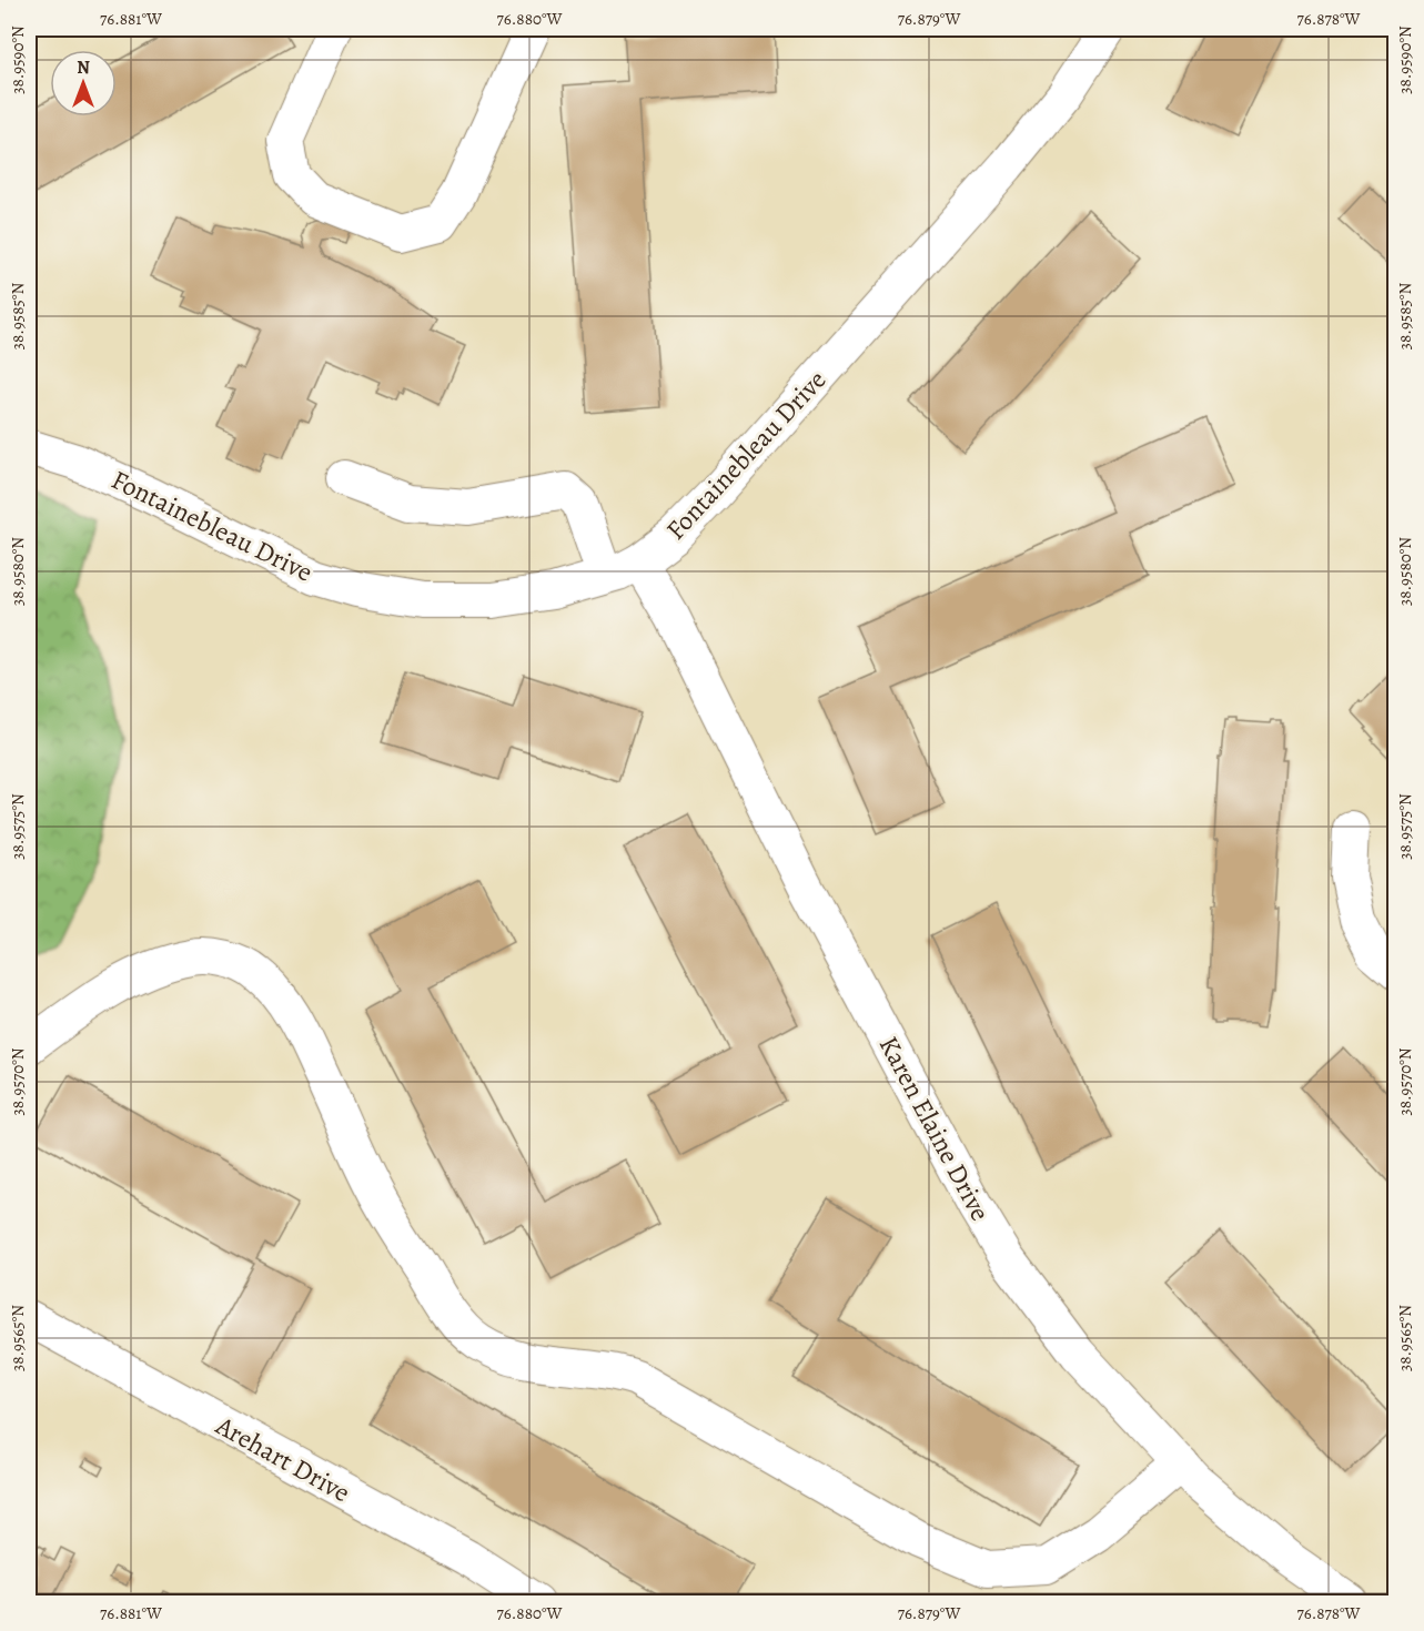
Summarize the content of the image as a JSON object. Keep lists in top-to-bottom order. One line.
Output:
{"streets":{"street":["Fontainebleau Drive","Karen Elaine Drive","Arehart Drive"]},"crossings":[["Fontainebleau Drive","Karen Elaine Drive"]],"north":"top","coordinates":["76.881°W","76.880°W","76.879°W","76.878°W","38.9590°N","38.9585°N","38.9580°N","38.9575°N","38.9570°N","38.9565°N"]}
